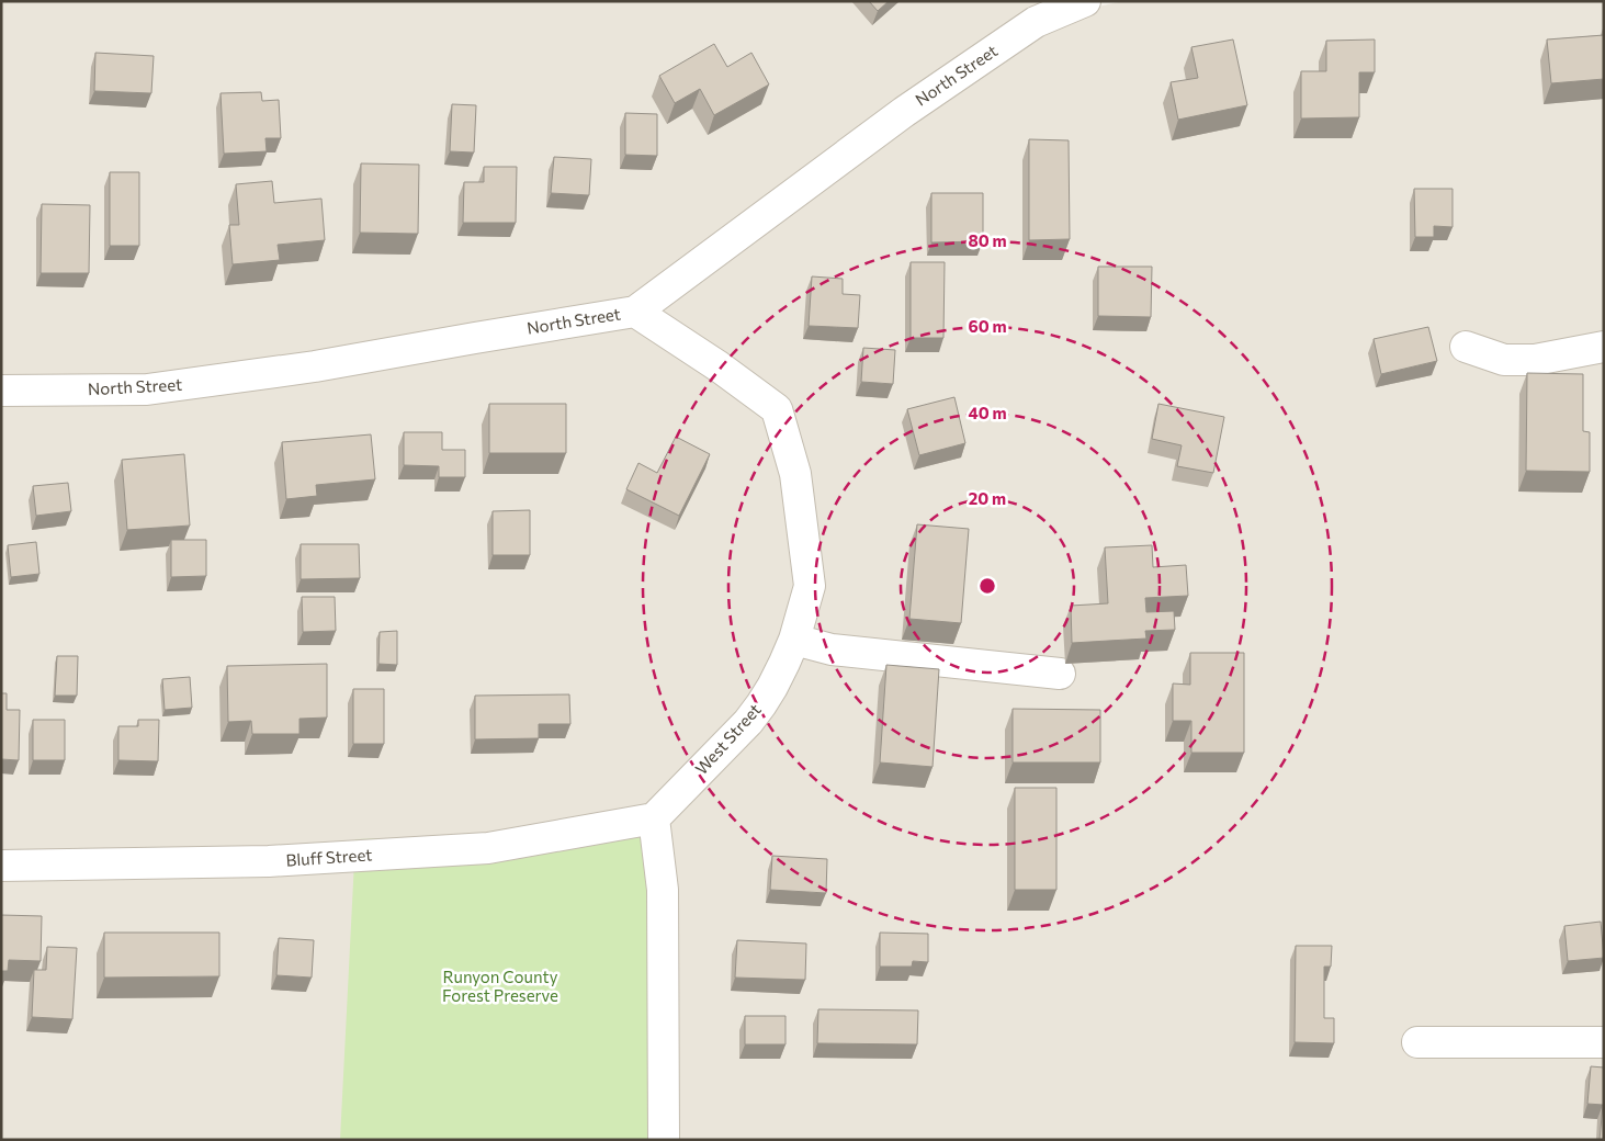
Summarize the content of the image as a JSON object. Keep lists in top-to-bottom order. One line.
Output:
{"streets":{"street":["North Street","West Street","Bluff Street"]},"crossings":[["North Street","West Street"],["West Street","Bluff Street"]],"parks":["Runyon County Forest Preserve"],"rings":["80 m","60 m","40 m","20 m"]}
